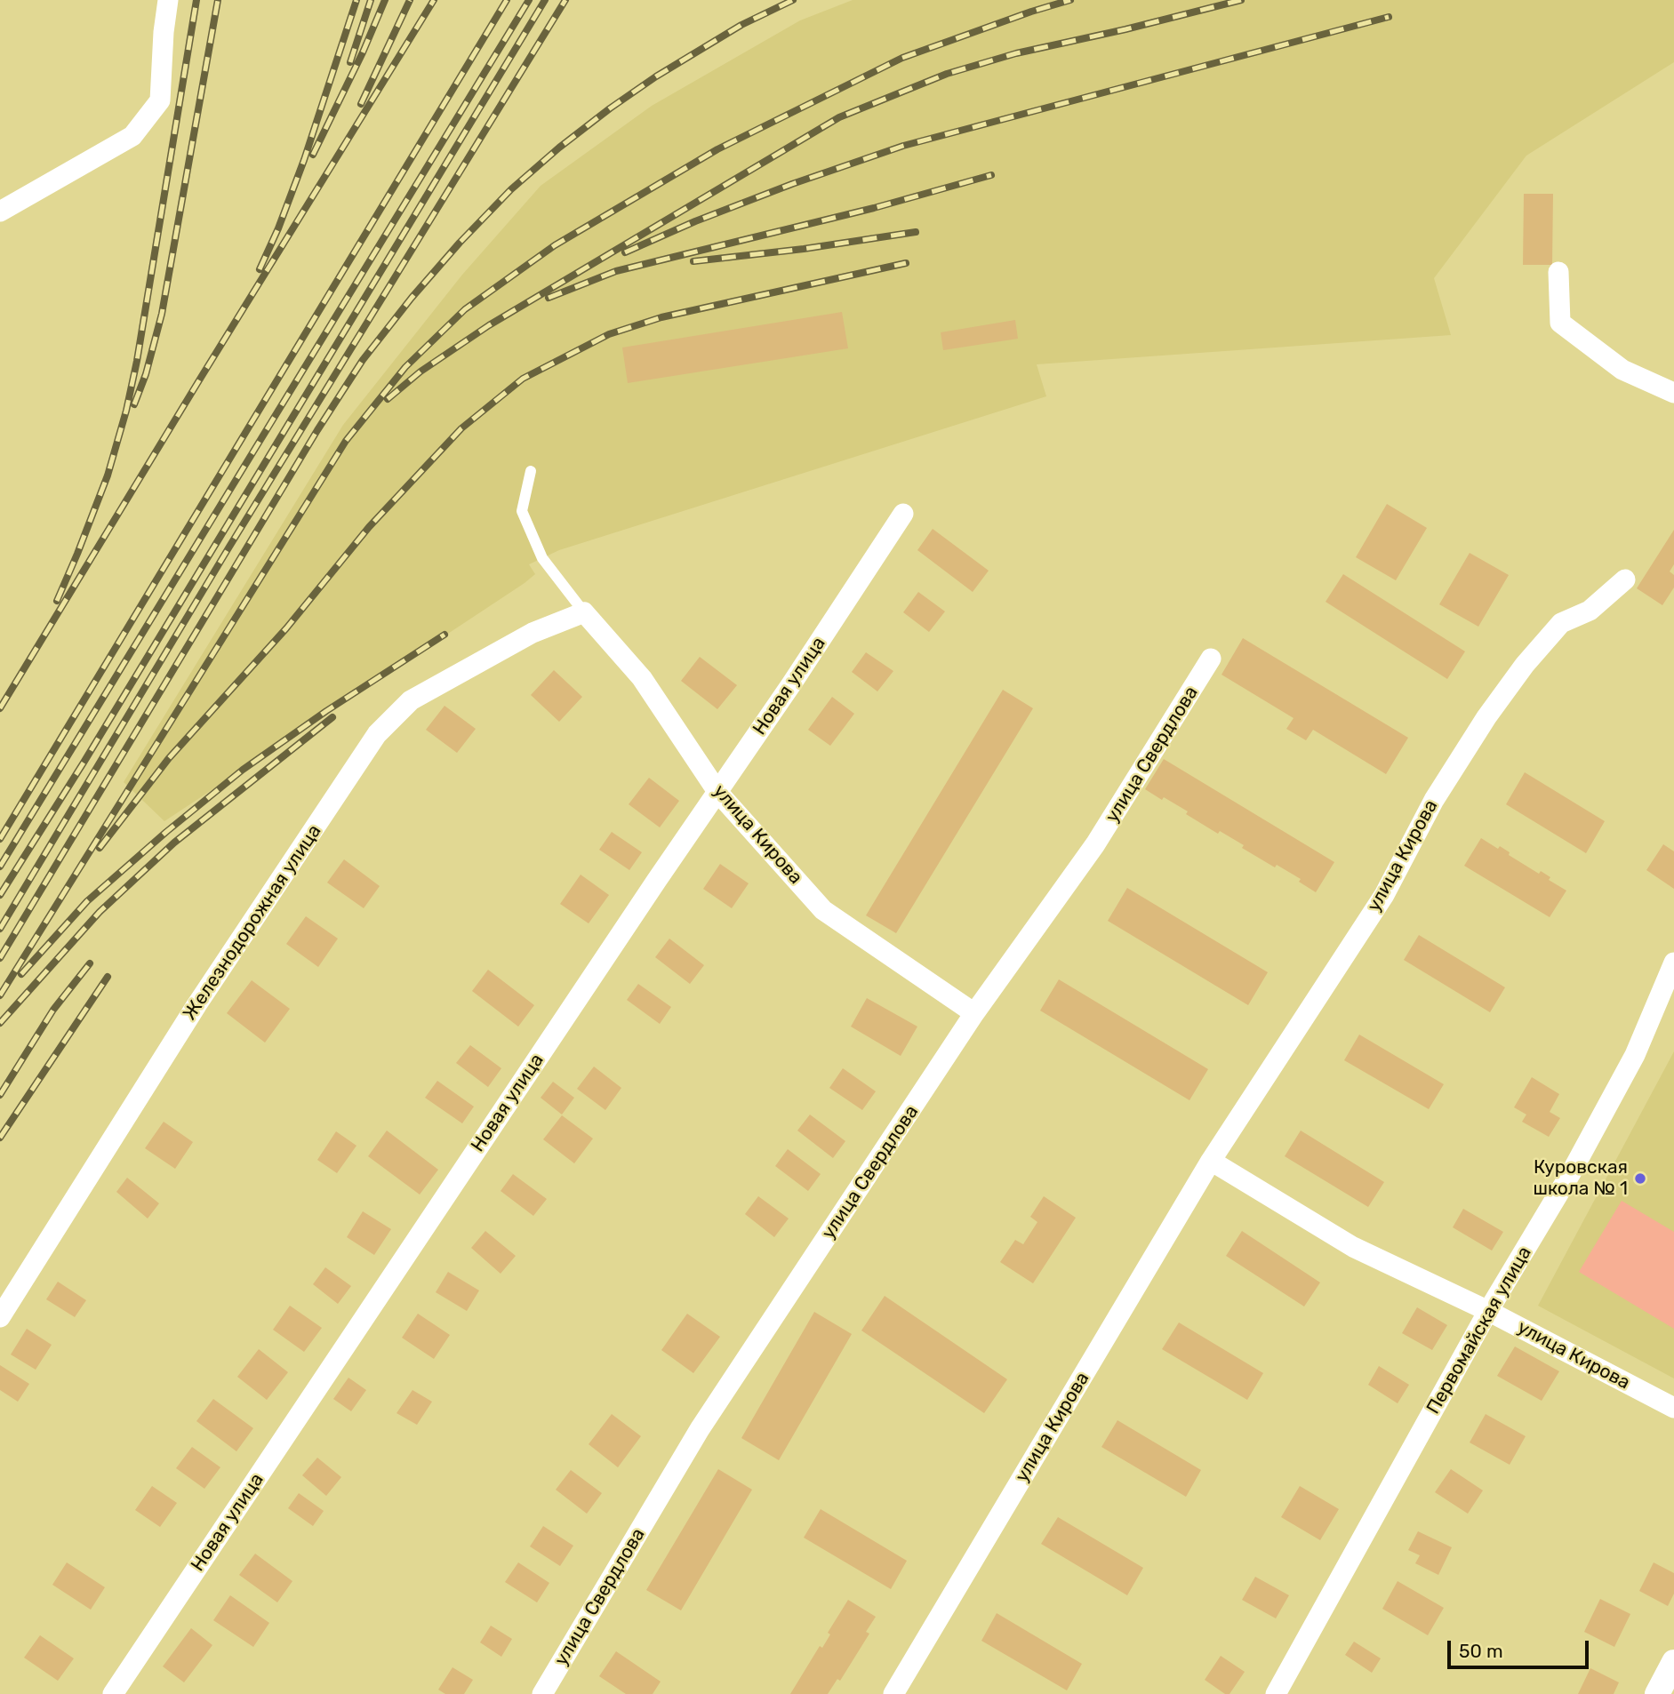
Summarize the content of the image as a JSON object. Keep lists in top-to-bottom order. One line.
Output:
{"streets":{"street":["Новая улица","улица Свердлова","улица Кирова","Железнодорожная улица","Первомайская улица"]},"crossings":[["Новая улица","улица Кирова"],["улица Свердлова","улица Кирова"],["улица Кирова","Железнодорожная улица"],["улица Кирова","Первомайская улица"]],"places":["Куровская школа № 1"],"scale_bar":"50 m"}
